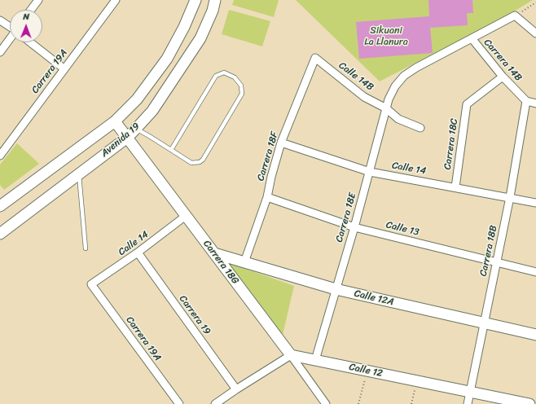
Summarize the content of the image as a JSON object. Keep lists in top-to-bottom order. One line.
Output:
{"streets":{"street":["Carrera 14B","Carrera 19A","Calle 14B","Avenida 19","Carrera 18C","Carrera 18F","Calle 14","Carrera 18E","Calle 13","Carrera 18B","Carrera 18G","Calle 12A","Carrera 19","Calle 12"]},"crossings":[["Carrera 14B","Carrera 18C"],["Carrera 14B","Carrera 18E"],["Carrera 14B","Carrera 18B"],["Carrera 19A","Calle 14"],["Calle 14B","Carrera 18F"],["Calle 14B","Carrera 18E"],["Avenida 19","Carrera 18G"],["Carrera 18C","Calle 14"],["Carrera 18F","Calle 14"],["Carrera 18F","Calle 13"],["Carrera 18F","Calle 12A"],["Calle 14","Carrera 18E"],["Calle 14","Carrera 18B"],["Calle 14","Carrera 18G"],["Calle 14","Carrera 19"],["Carrera 18E","Calle 13"],["Carrera 18E","Calle 12A"],["Carrera 18E","Calle 12"],["Calle 13","Carrera 18B"],["Carrera 18B","Calle 12A"],["Carrera 18B","Calle 12"],["Carrera 18G","Calle 12A"],["Carrera 18G","Calle 12"]],"parks":["Sikuani La Llanura"],"north":"top"}
